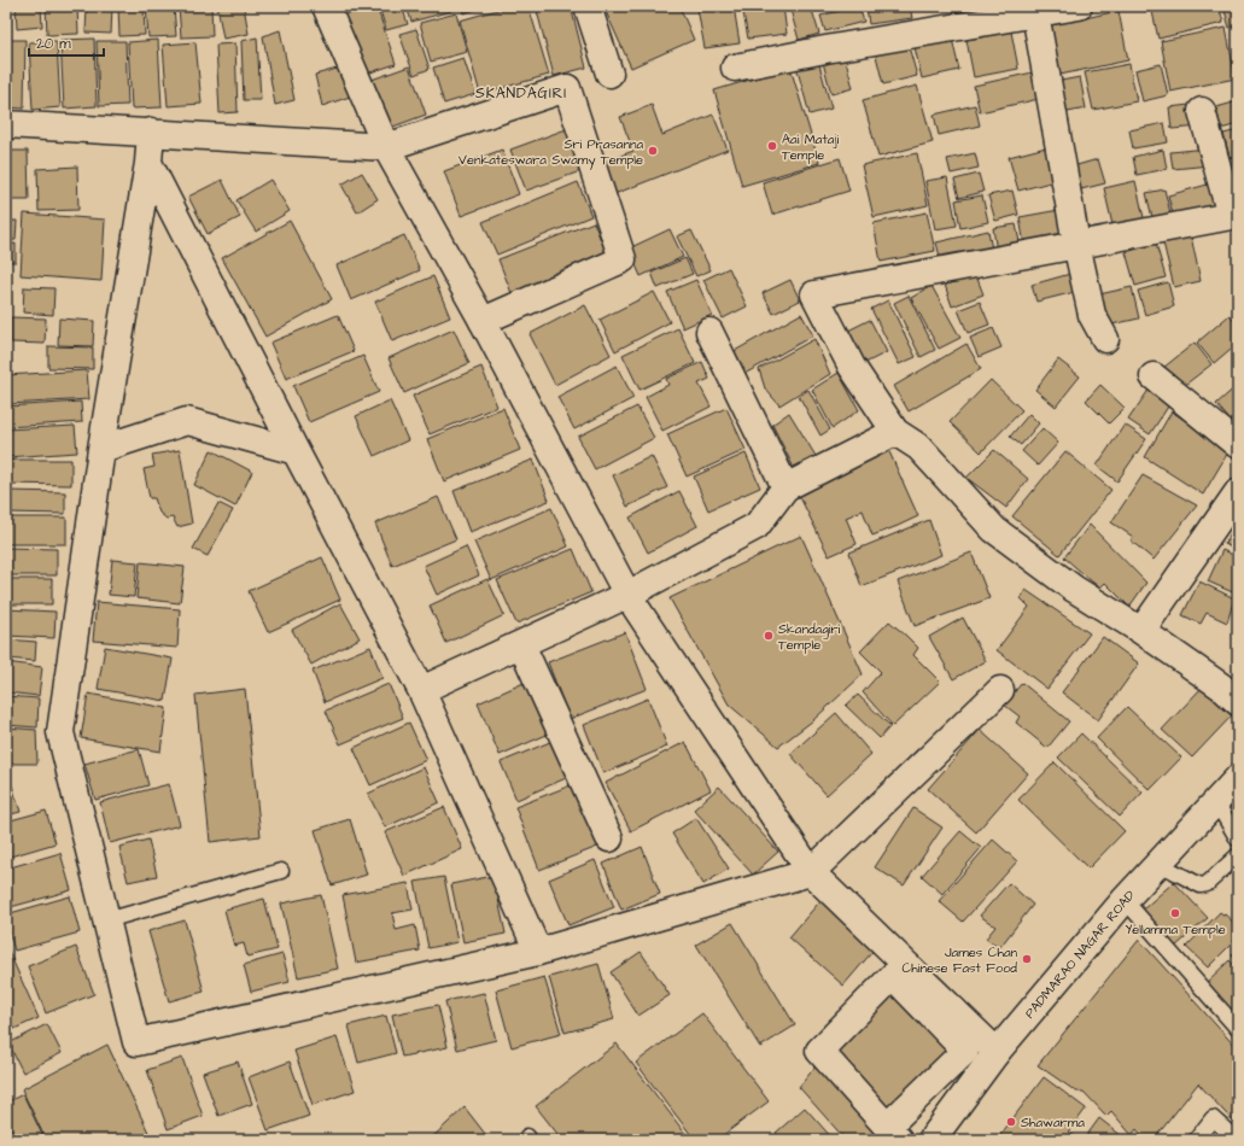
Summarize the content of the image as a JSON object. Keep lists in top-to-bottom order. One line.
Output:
{"streets":{"street":["PADMARAO NAGAR ROAD"]},"districts":["SKANDAGIRI"],"places":["Aai Mataji Temple","Sri Prasanna Venkateswara Swamy Temple","Skandagiri Temple","Yellamma Temple","James Chan Chinese Fast Food","Shawarma"],"scale_bar":"20 m"}
